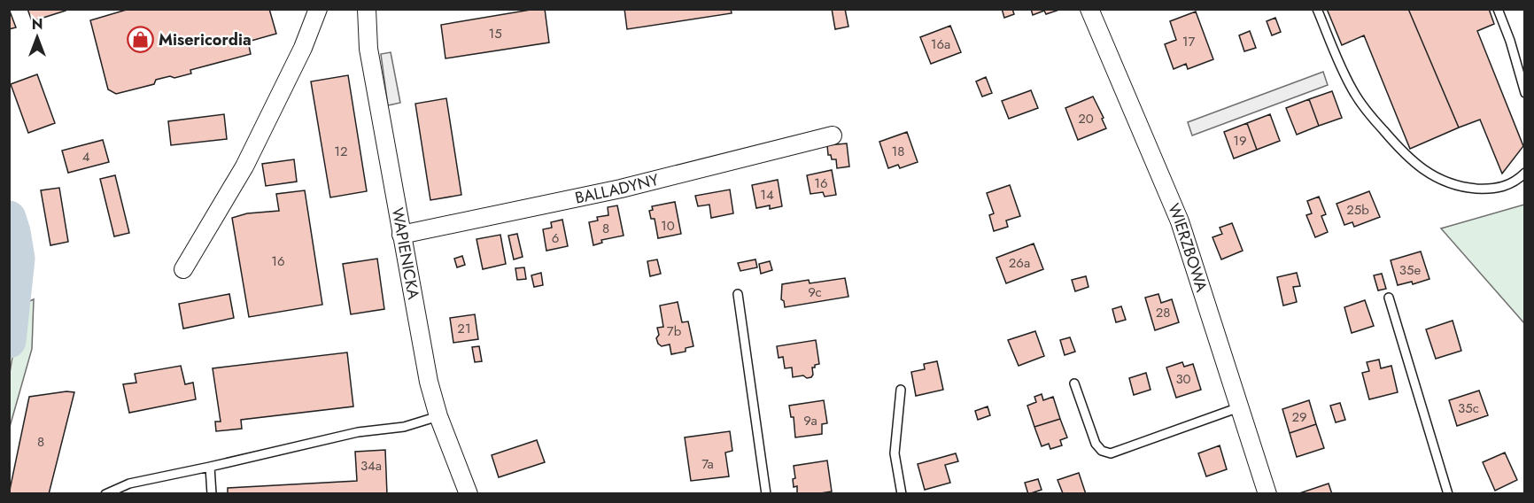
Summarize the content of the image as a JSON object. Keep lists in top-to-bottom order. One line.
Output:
{"streets":{"street":["BALLADYNY","WIERZBOWA","WAPIENICKA"]},"crossings":[["BALLADYNY","WAPIENICKA"]],"places":{"shop":["Misericordia"]},"house_numbers":["15","17","16a","20","19","12","18","4","16","14","25b","10","8","6","16","26a","35e","9c","28","21","7b","30","35c","29","9a","8","7a","34a"],"north":"top"}
